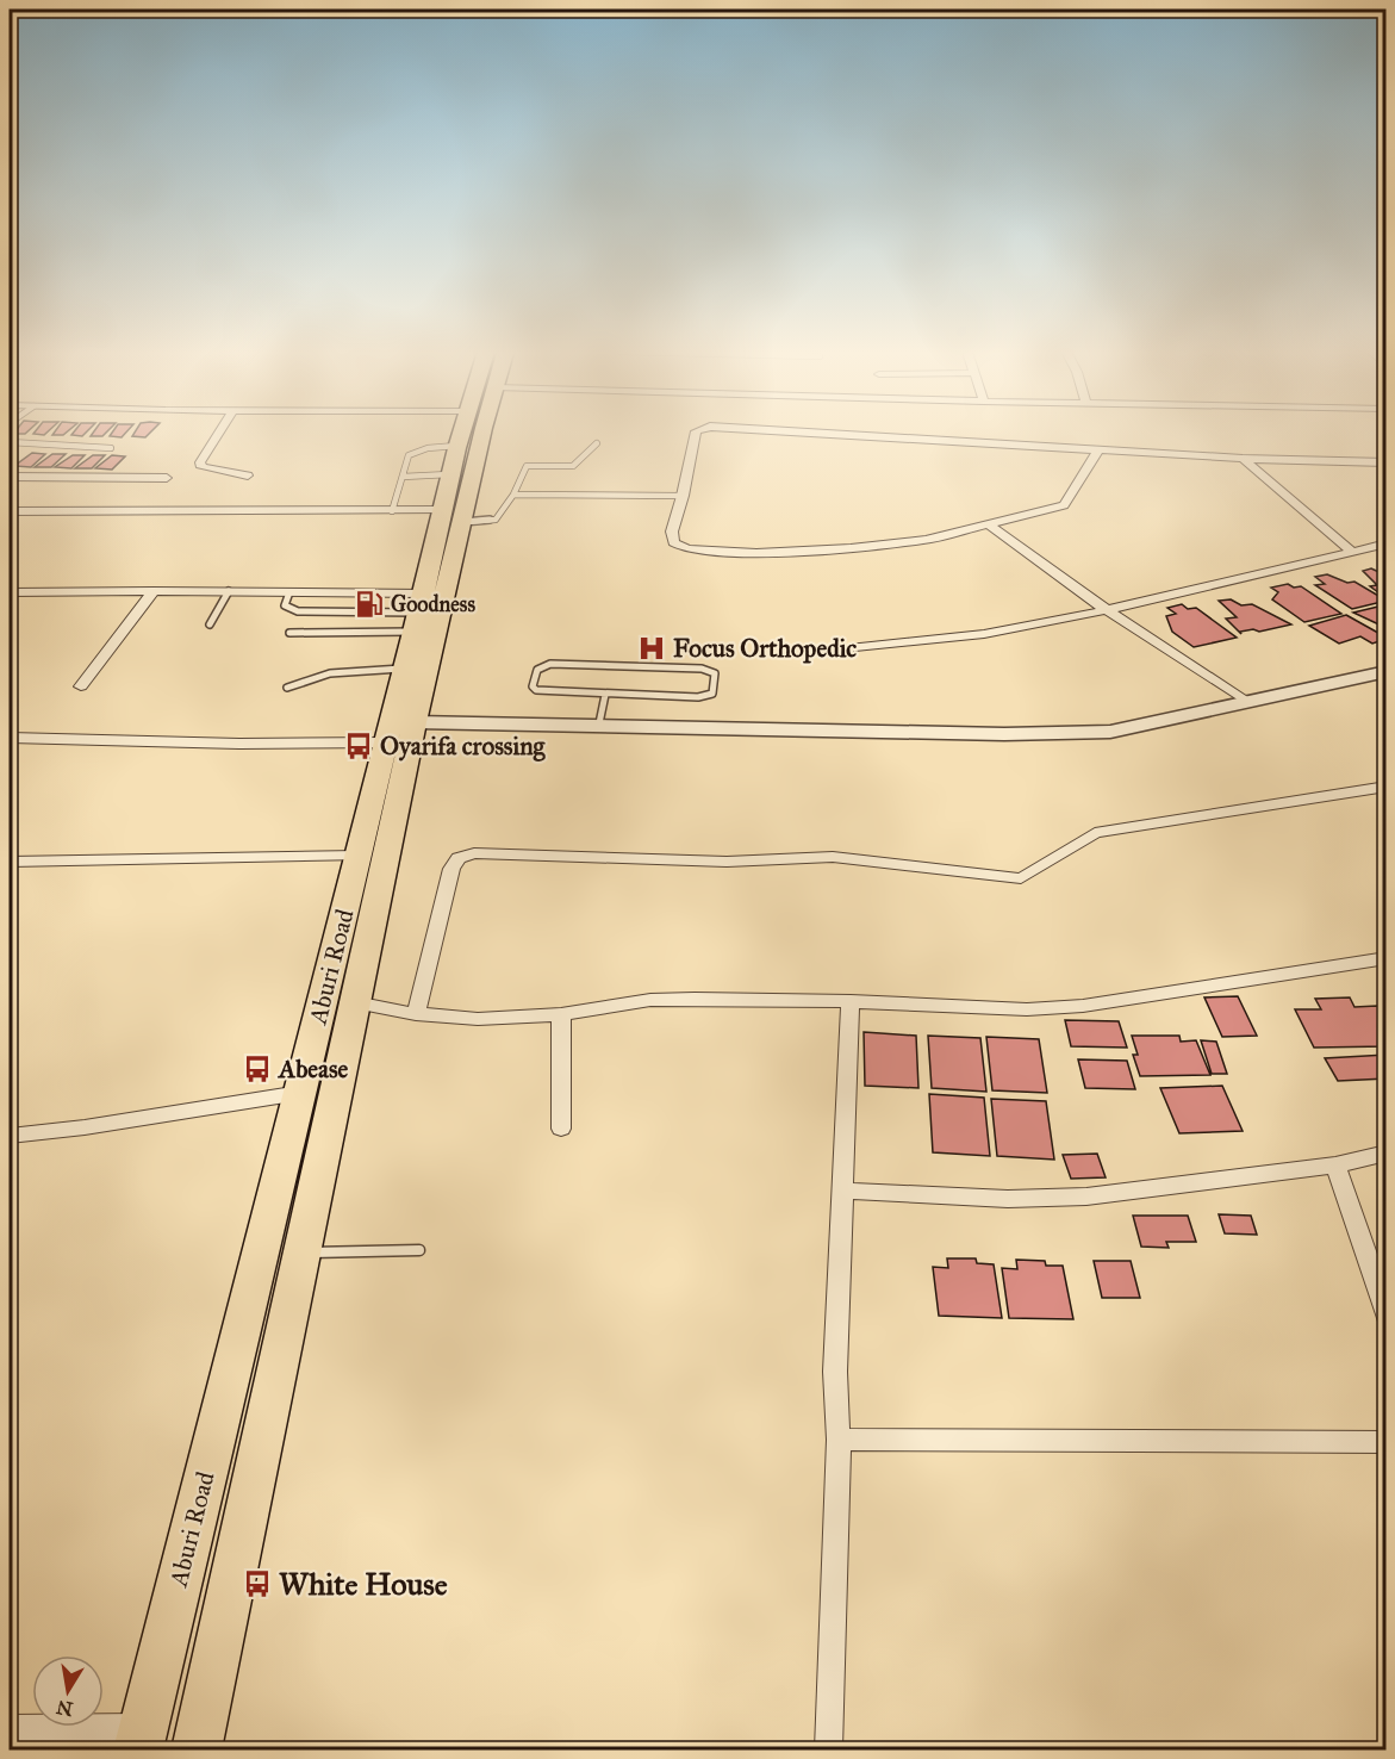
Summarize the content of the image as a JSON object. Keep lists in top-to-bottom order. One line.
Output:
{"streets":{"highway":["Aburi Road"]},"places":{"fuel station":["Goodness"],"hospital":["Focus Orthopedic"],"bus stop":["Oyarifa crossing","Abease","White House"]},"north":"bottom"}
